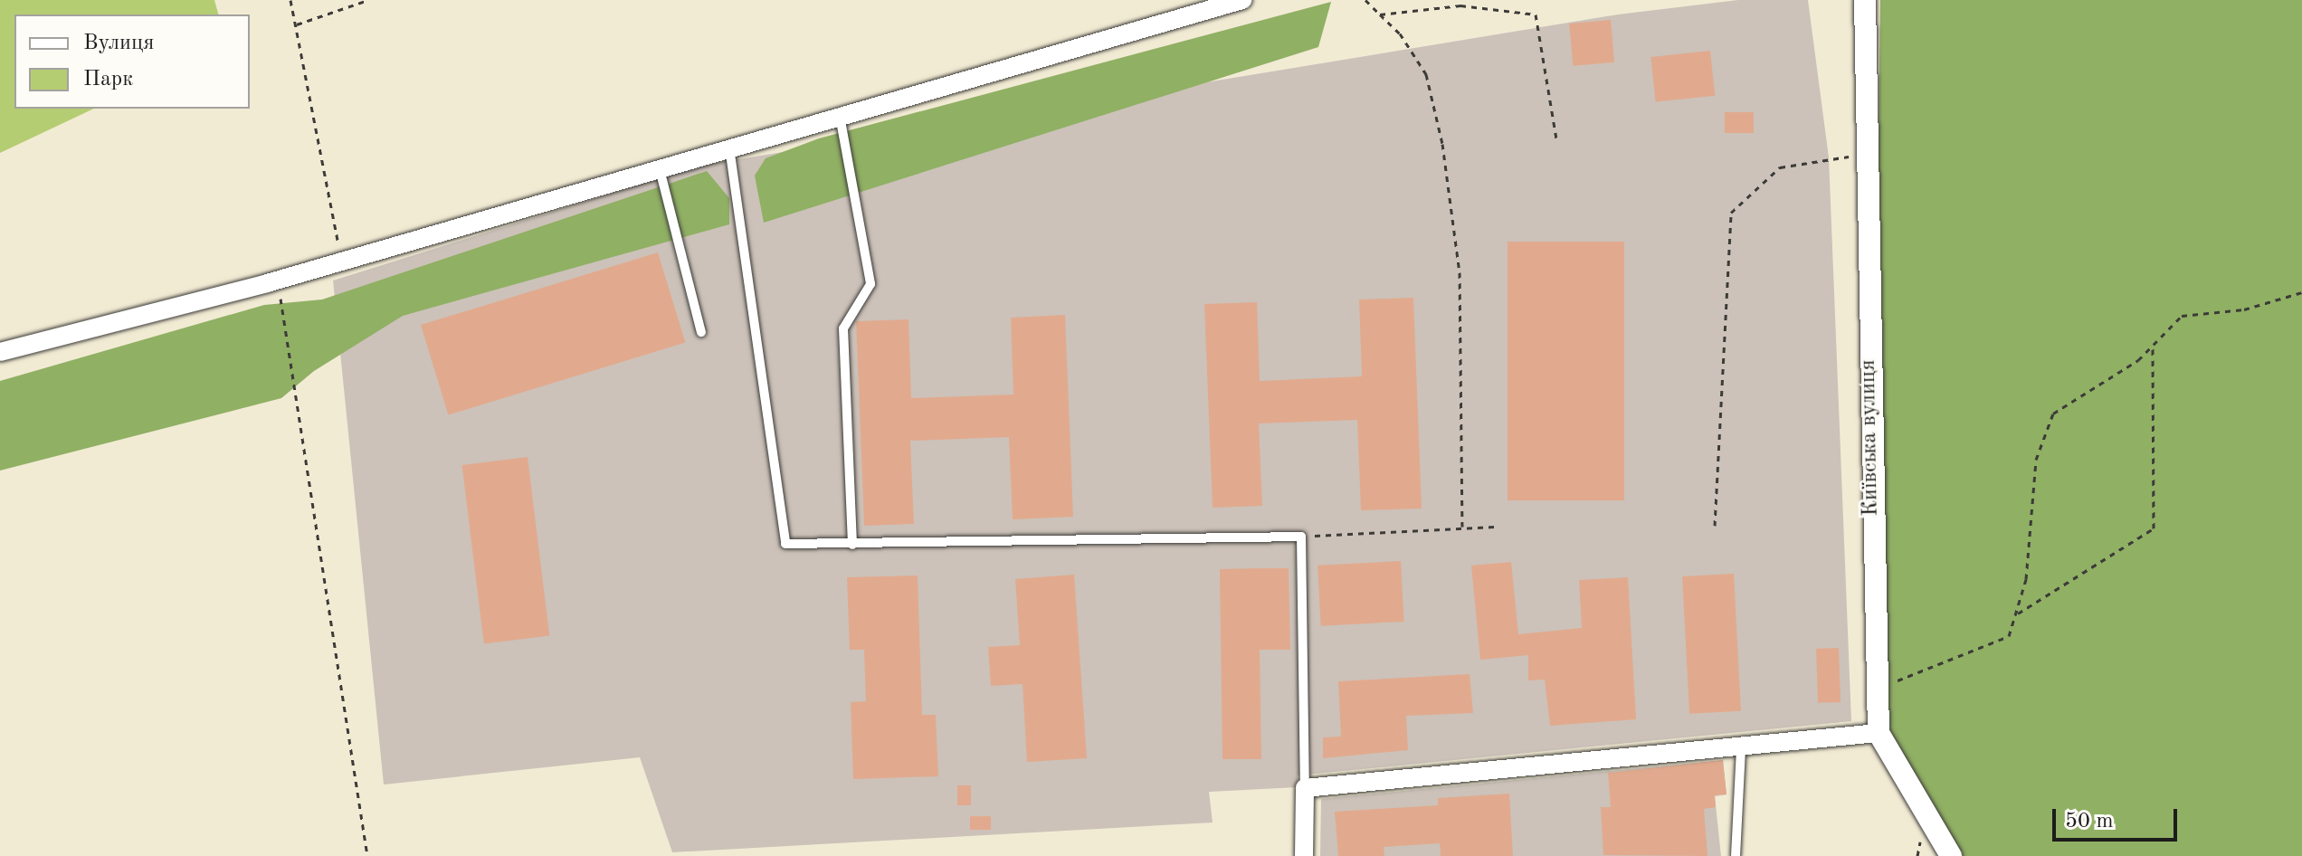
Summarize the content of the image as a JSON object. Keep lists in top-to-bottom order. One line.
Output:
{"streets":{"street":["Київська вулиця"]},"legend":["Вулиця","Парк"],"scale_bar":"50 m"}
